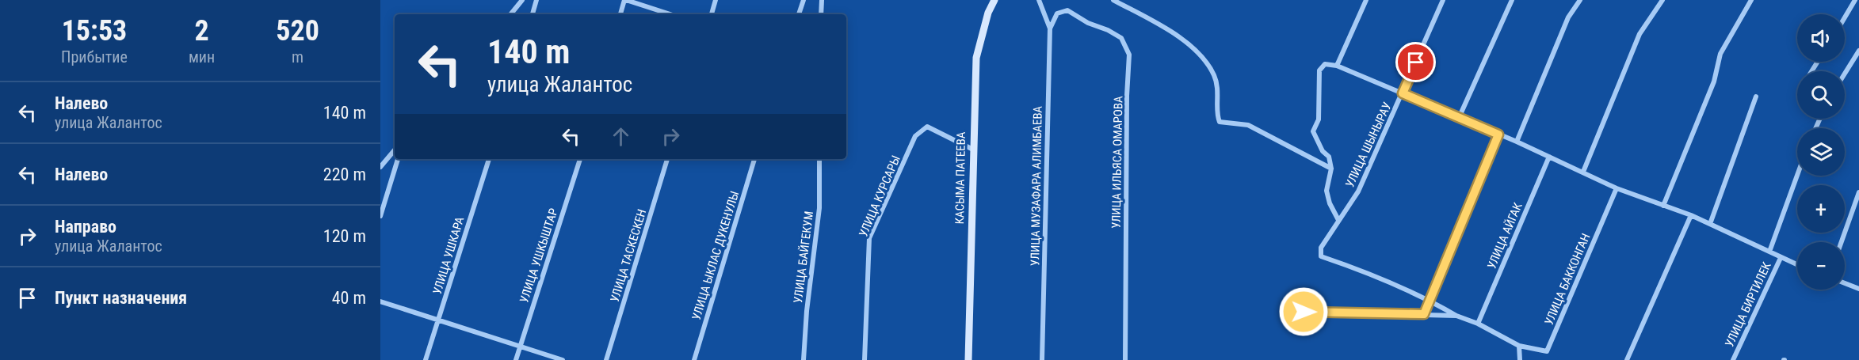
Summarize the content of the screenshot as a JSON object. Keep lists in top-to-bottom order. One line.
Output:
{"streets":{"main road":["КАСЫМА ПАТЕЕВА"],"street":["УЛИЦА ШЫНЫРАУ","УЛИЦА ИЛЬЯСА ОМАРОВА","УЛИЦА МУЗАФАРА АЛИМБАЕВА","УЛИЦА КУРСАРЫ","УЛИЦА АЙГАК","УЛИЦА УШКАРА","УЛИЦА УШКЫШТАР","УЛИЦА ТАСКЕСКЕН","УЛИЦА ЫКЛАС ДУКЕНУЛЫ","УЛИЦА БАЙГЕКУМ","УЛИЦА БАККОНГАН","УЛИЦА БИРТИЛЕК"]},"crossings":[["УЛИЦА ИЛЬЯСА ОМАРОВА","УЛИЦА МУЗАФАРА АЛИМБАЕВА"],["КАСЫМА ПАТЕЕВА","УЛИЦА КУРСАРЫ"]],"page":{"eta":["15:53","Прибытие","2","мин","520","m"],"map_buttons":["+","−"],"turn":["140 m","улица Жалантос"],"list":[{"name":"Налево","note":"улица Жалантос","value":"140 m"},{"name":"Налево","value":"220 m"},{"name":"Направо","note":"улица Жалантос","value":"120 m"},{"name":"Пункт назначения","value":"40 m"}]}}
